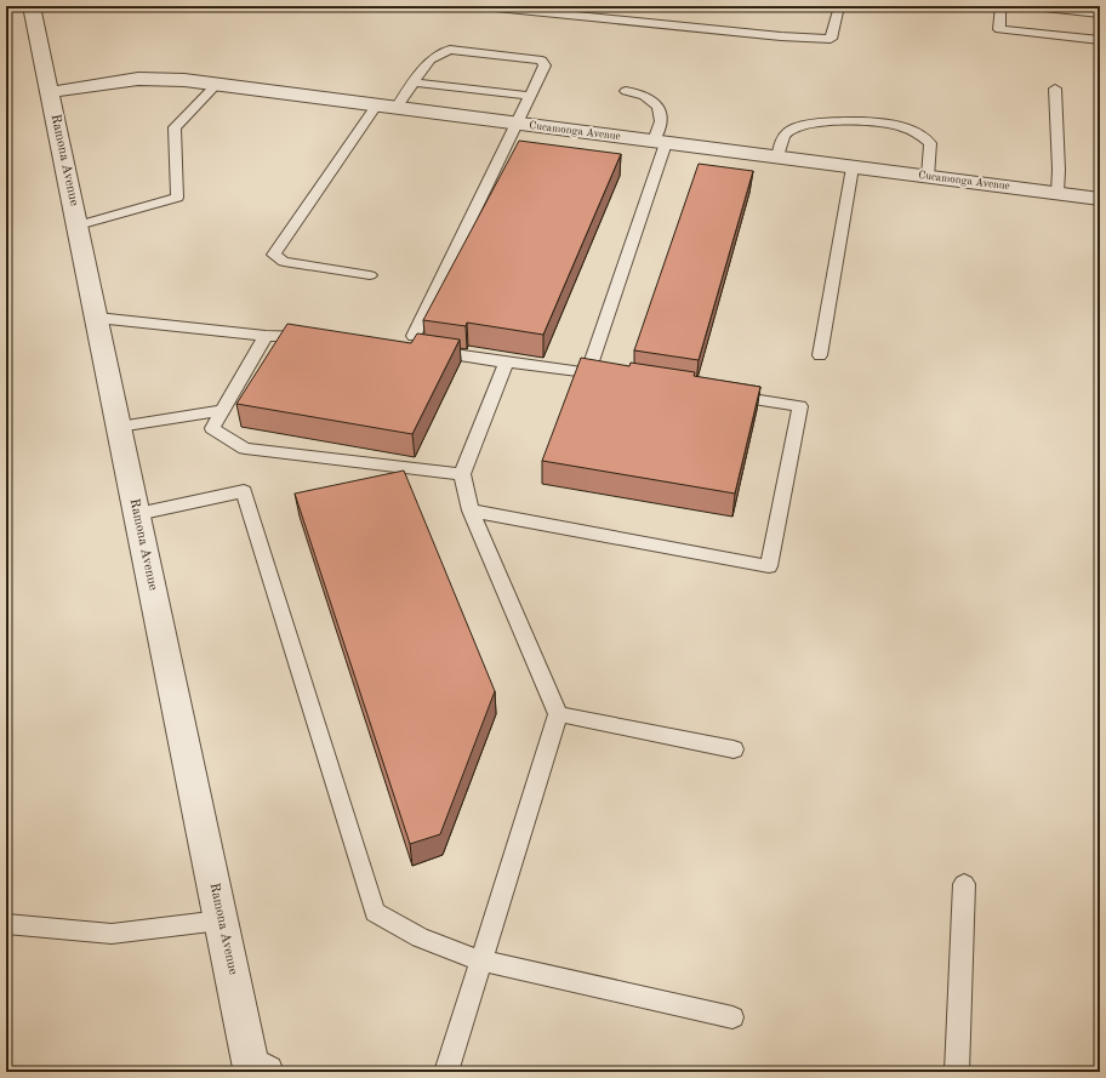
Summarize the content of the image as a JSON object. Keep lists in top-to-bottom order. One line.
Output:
{"streets":{"street":["Cucamonga Avenue","Ramona Avenue"]},"crossings":[["Cucamonga Avenue","Ramona Avenue"]]}
